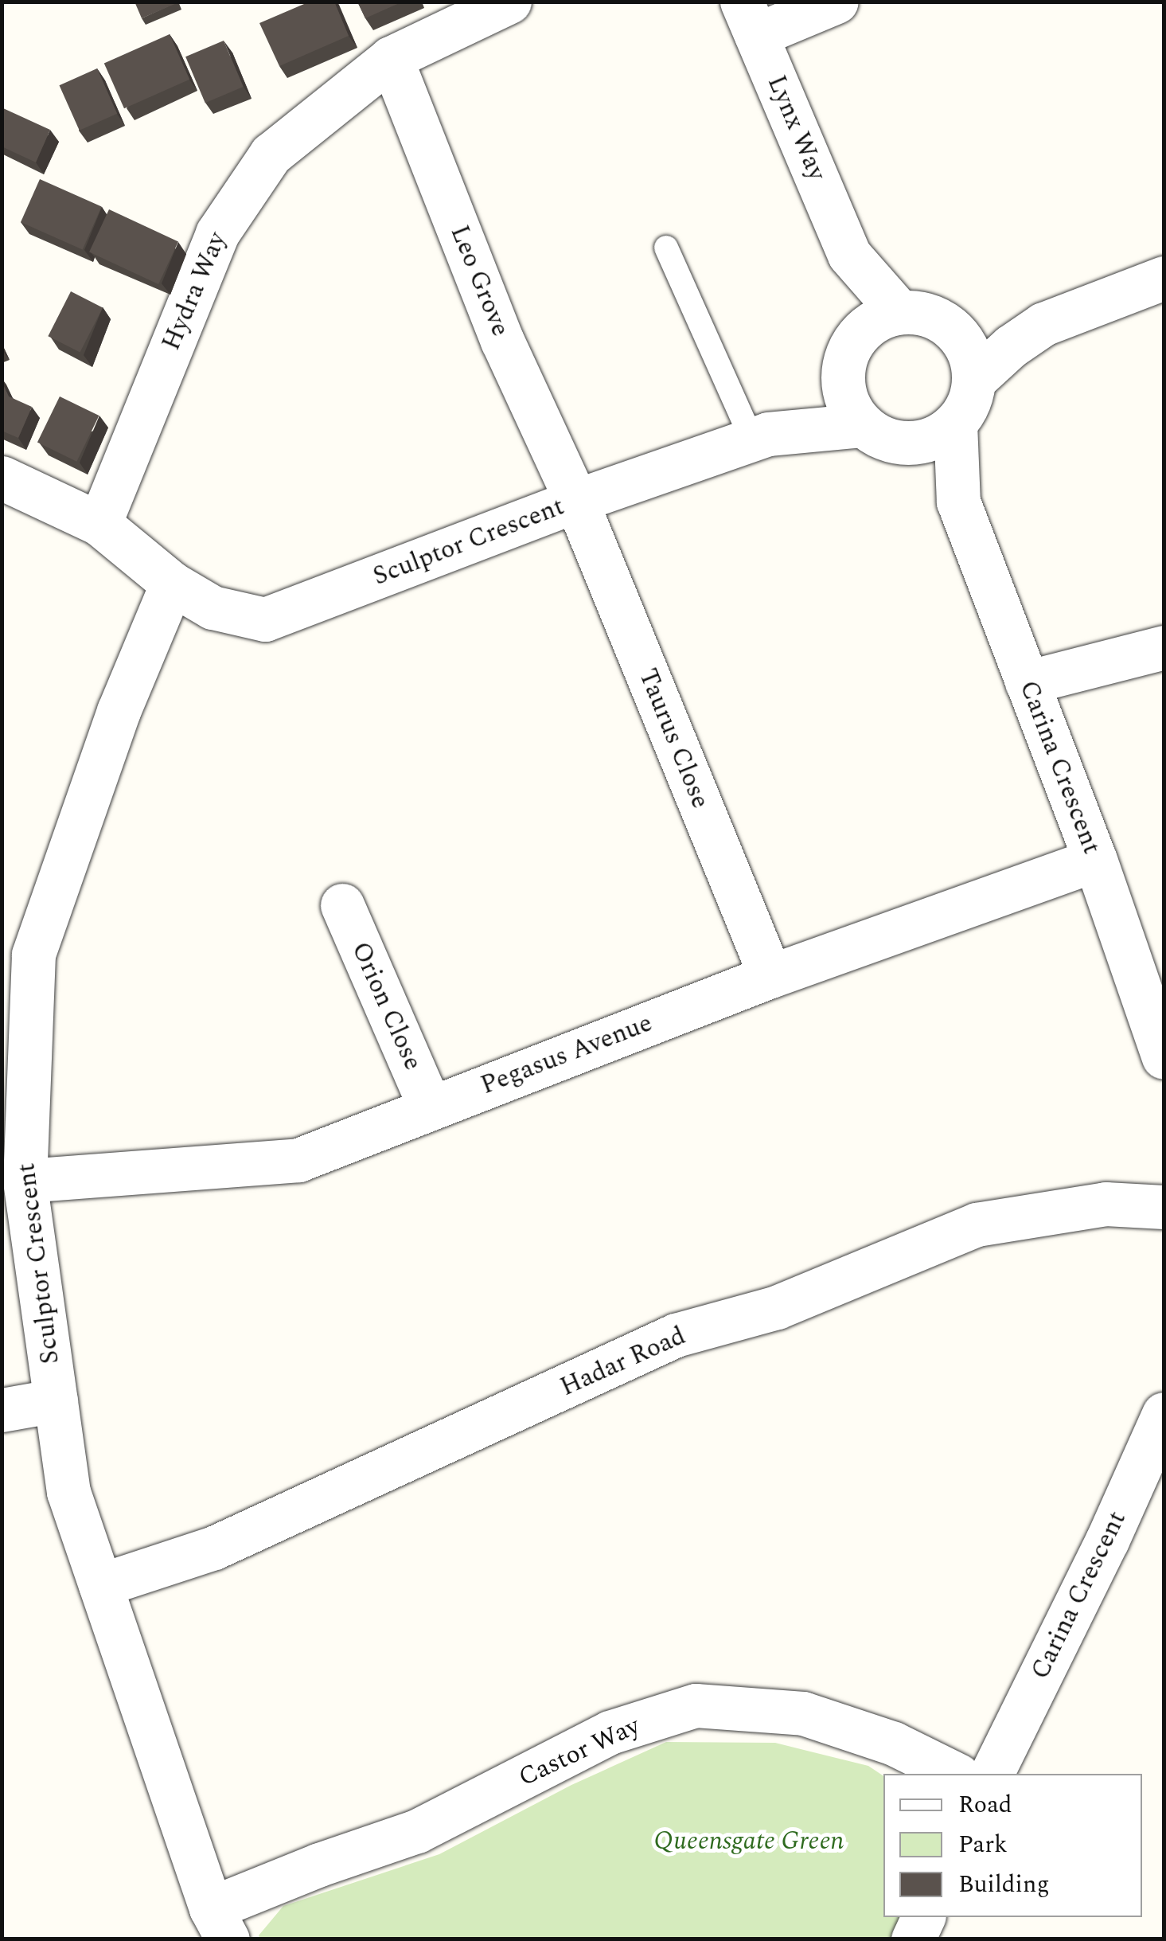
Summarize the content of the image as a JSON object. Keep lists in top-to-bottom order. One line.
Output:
{"streets":{"street":["Lynx Way","Leo Grove","Hydra Way","Sculptor Crescent","Taurus Close","Carina Crescent","Orion Close","Pegasus Avenue","Hadar Road","Castor Way"]},"crossings":[["Lynx Way","Sculptor Crescent"],["Lynx Way","Carina Crescent"],["Leo Grove","Hydra Way"],["Leo Grove","Sculptor Crescent"],["Leo Grove","Taurus Close"],["Hydra Way","Sculptor Crescent"],["Sculptor Crescent","Taurus Close"],["Sculptor Crescent","Carina Crescent"],["Sculptor Crescent","Pegasus Avenue"],["Sculptor Crescent","Hadar Road"],["Sculptor Crescent","Castor Way"],["Taurus Close","Pegasus Avenue"],["Carina Crescent","Pegasus Avenue"],["Orion Close","Pegasus Avenue"]],"parks":["Queensgate Green"],"legend":["Road","Park","Building"]}
